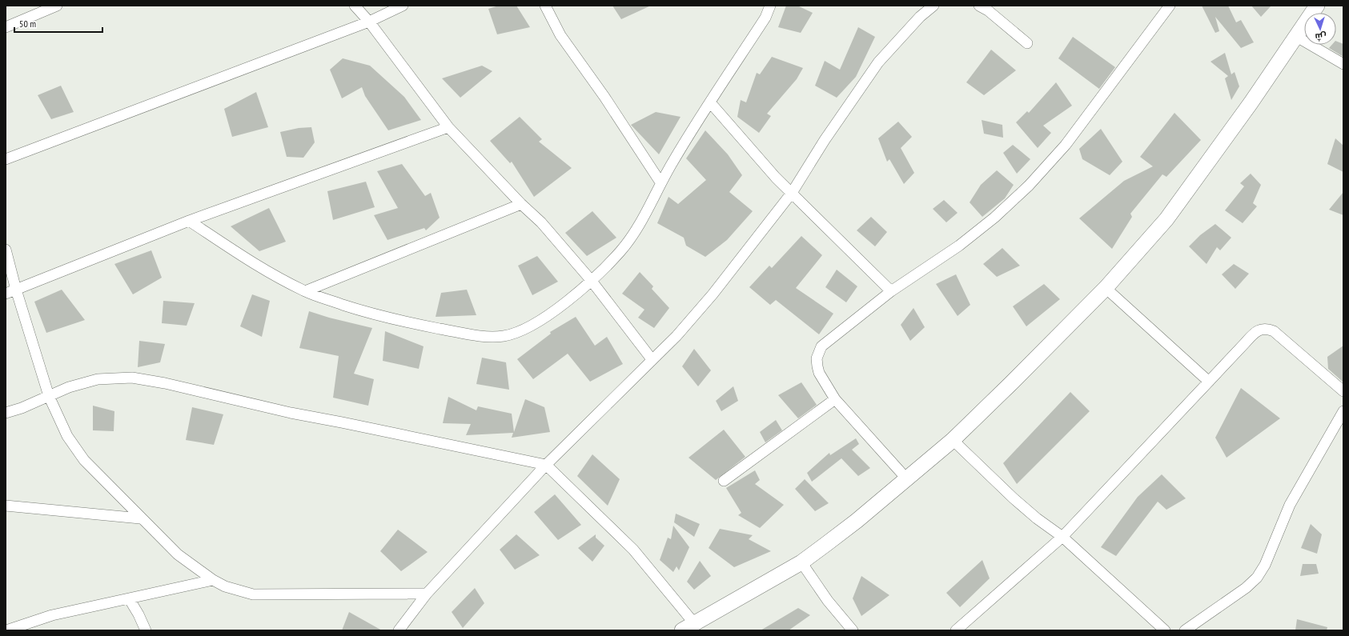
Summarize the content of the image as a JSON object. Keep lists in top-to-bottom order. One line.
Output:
{"scale_bar":"50 m","north":"bottom"}
